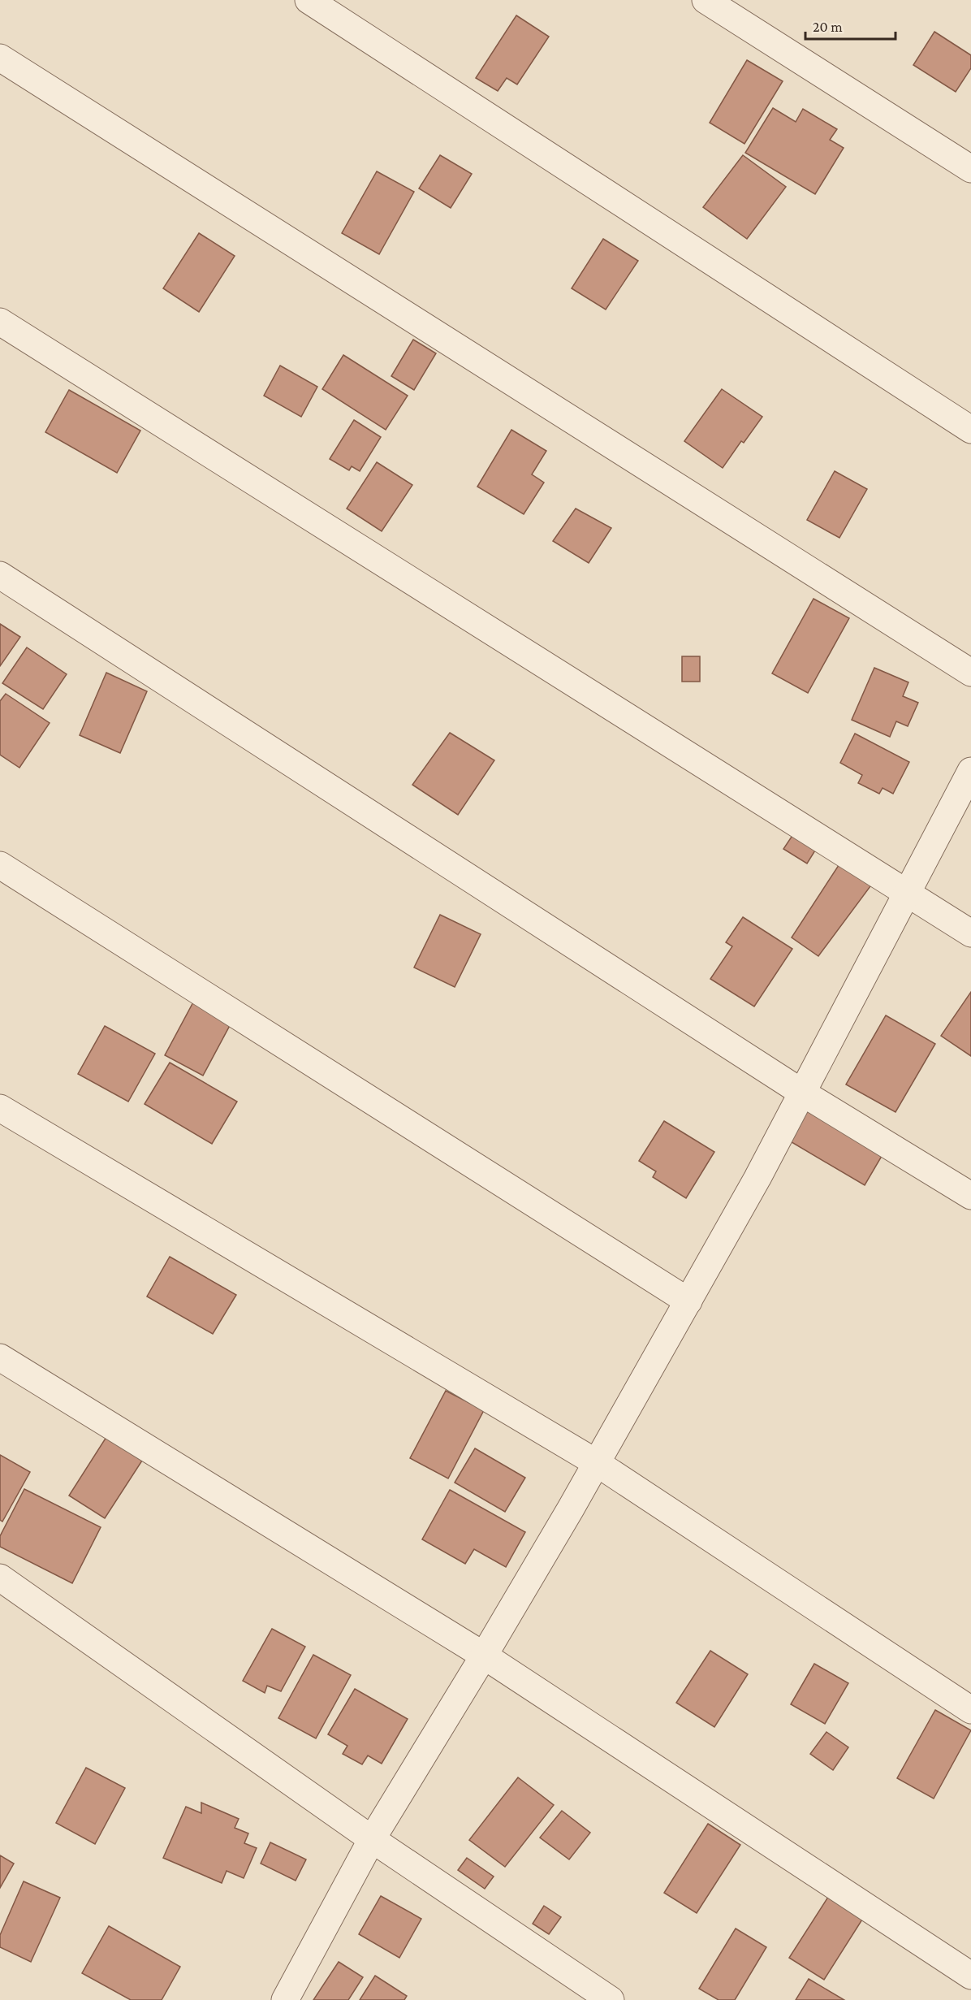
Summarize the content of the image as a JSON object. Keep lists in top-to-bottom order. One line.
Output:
{"scale_bar":"20 m"}
